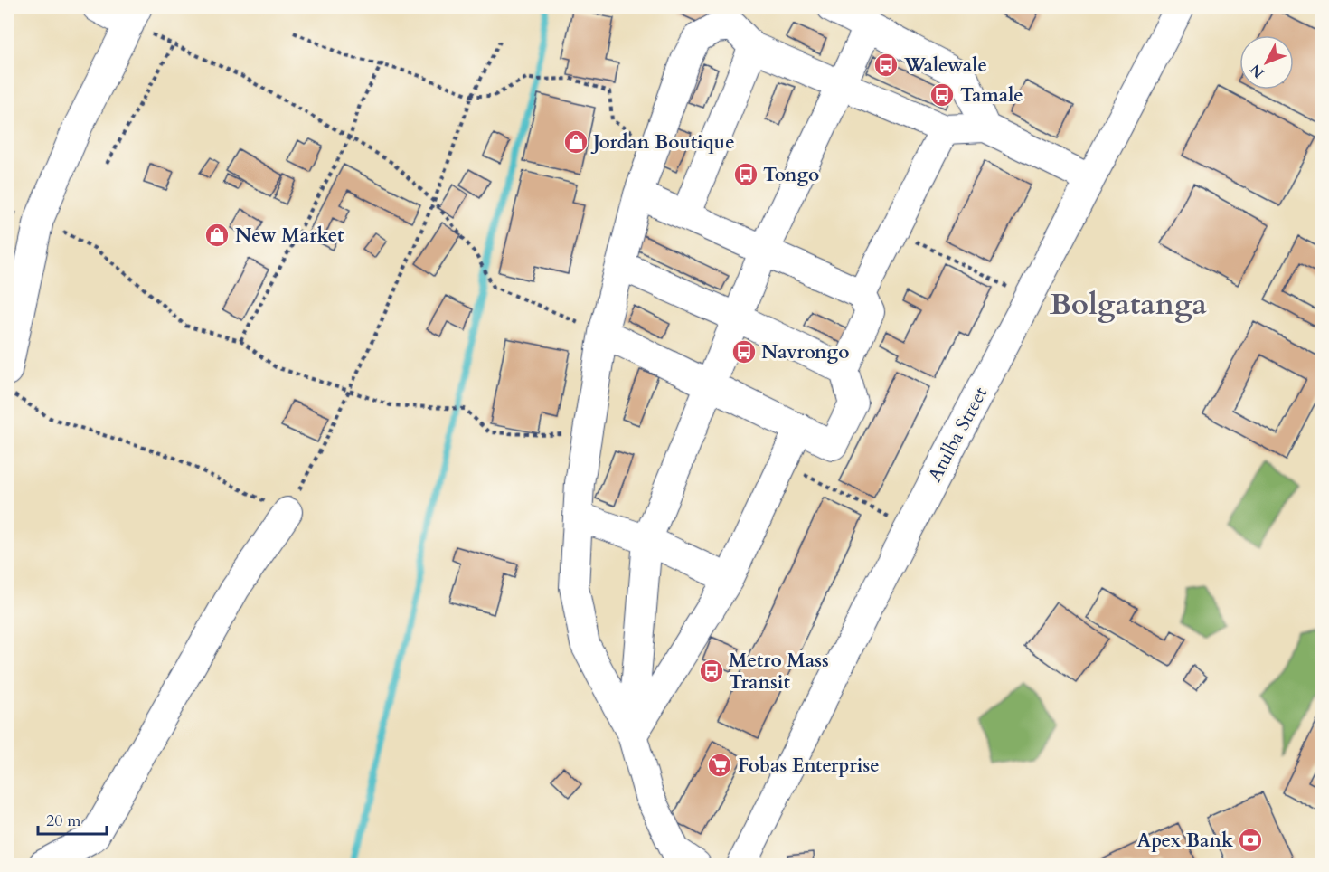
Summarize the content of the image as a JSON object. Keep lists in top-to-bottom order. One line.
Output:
{"streets":{"street":["Atulba Street"]},"districts":["Bolgatanga"],"places":{"bus stop":["Walewale","Tamale","Tongo","Navrongo","Metro Mass Transit"],"shop":["Jordan Boutique","New Market"],"supermarket":["Fobas Enterprise"],"bank":["Apex Bank"]},"scale_bar":"20 m","north":"bottom left"}
